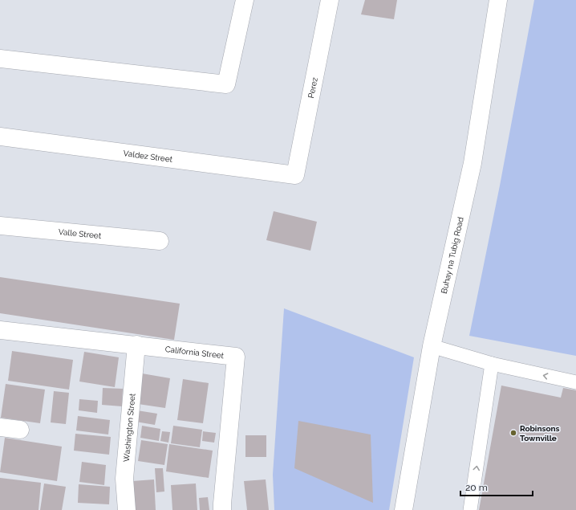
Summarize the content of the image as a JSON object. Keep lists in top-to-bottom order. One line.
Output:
{"streets":{"street":["Perez","Valdez Street","Valle Street","Buhay na Tubig Road","California Street","Washington Street"]},"crossings":[["Perez","Valdez Street"],["California Street","Washington Street"]],"places":["Robinsons Townville"],"scale_bar":"20 m"}
